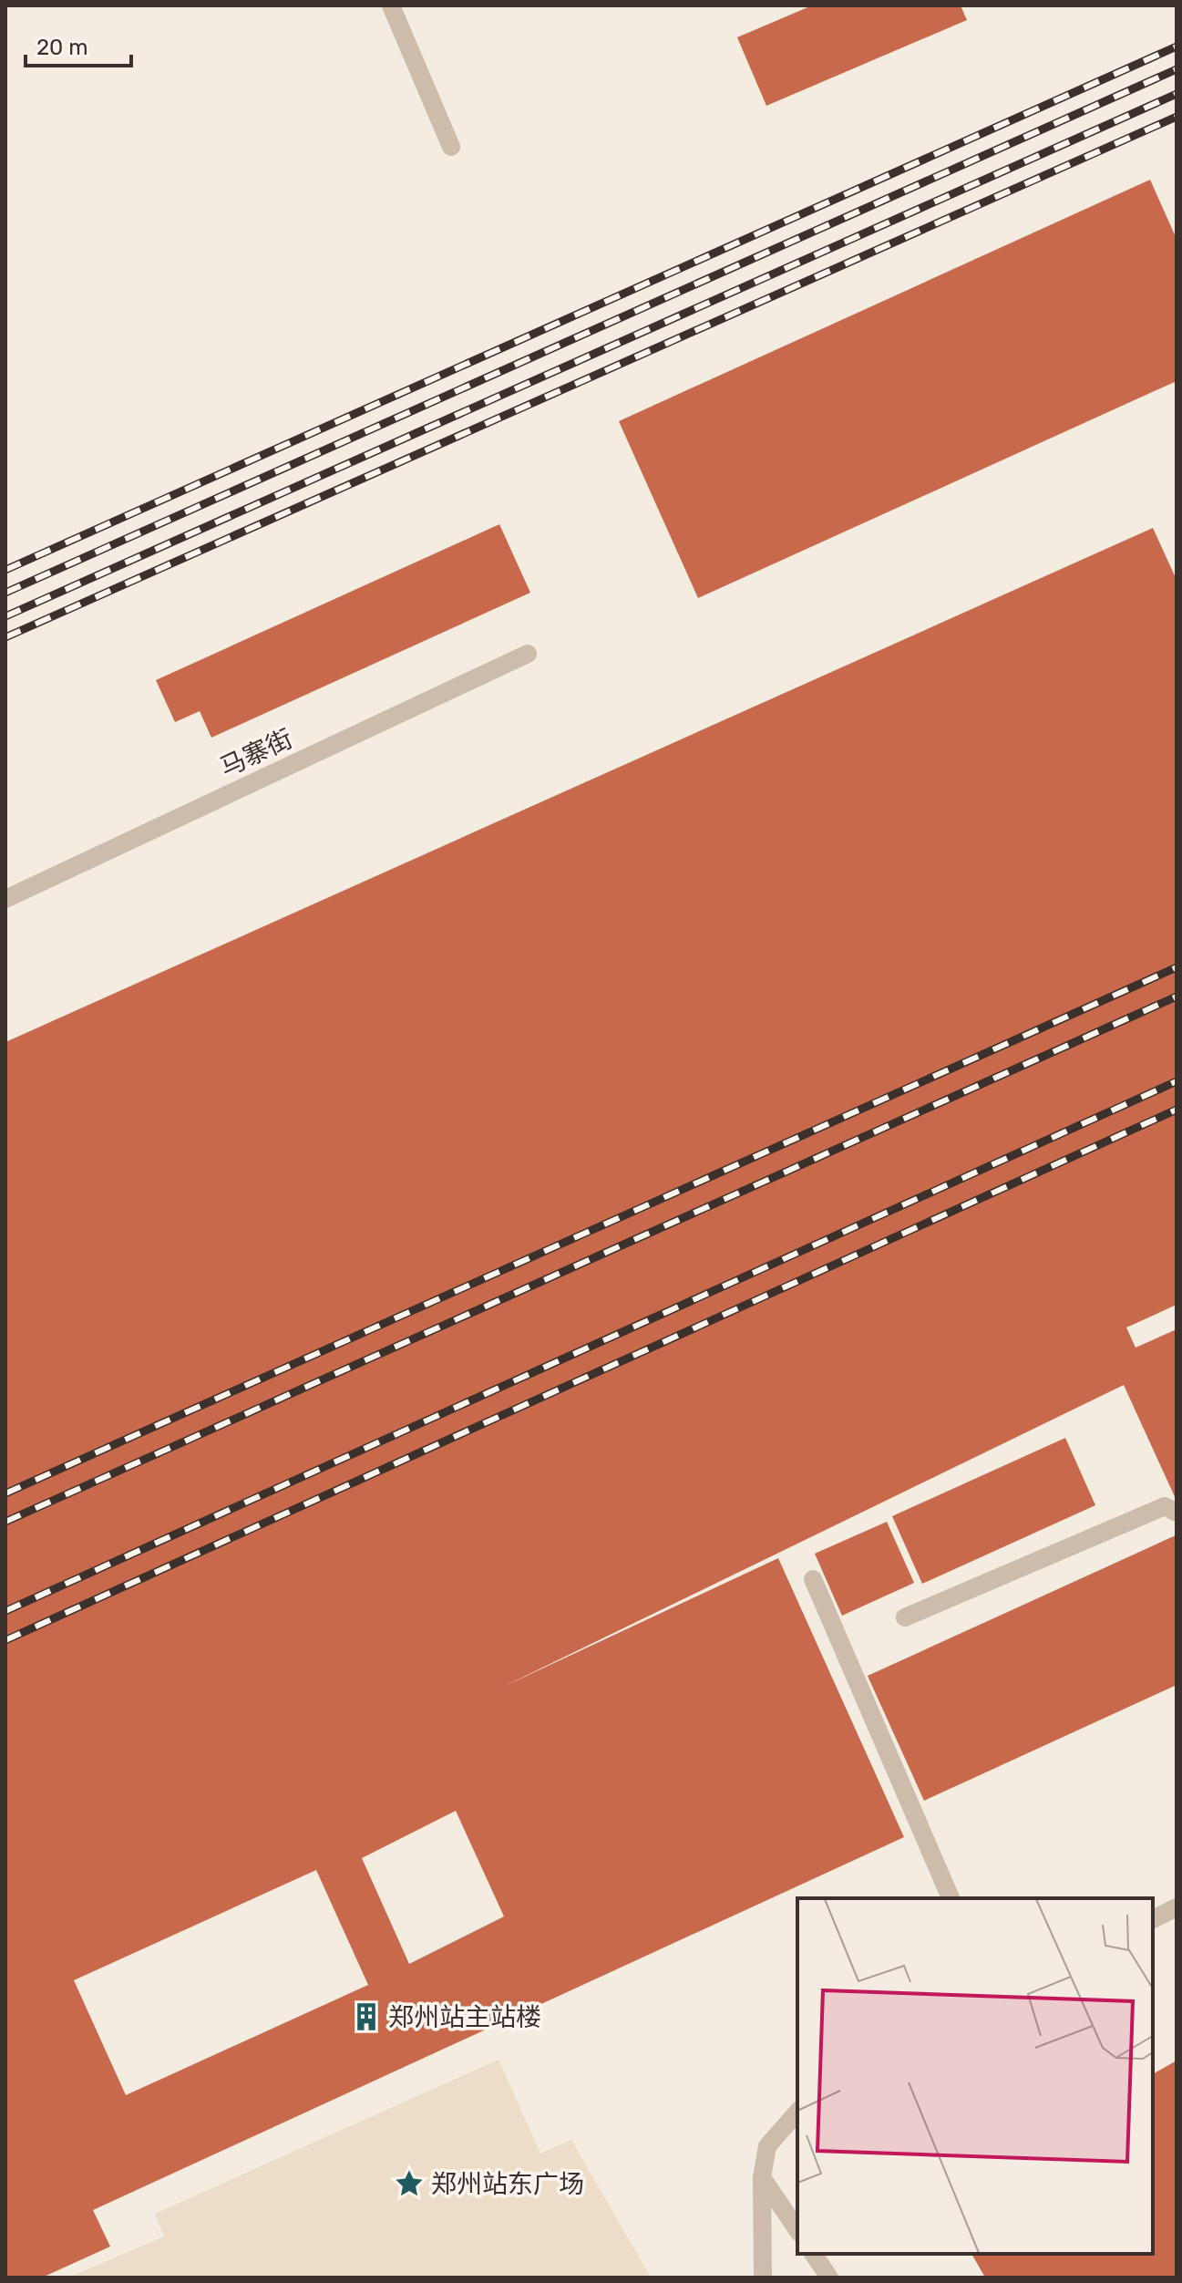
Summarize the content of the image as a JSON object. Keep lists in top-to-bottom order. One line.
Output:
{"streets":{"street":["马寨街"]},"places":{"building":["郑州站主站楼"],"place":["郑州站东广场"]},"scale_bar":"20 m"}
